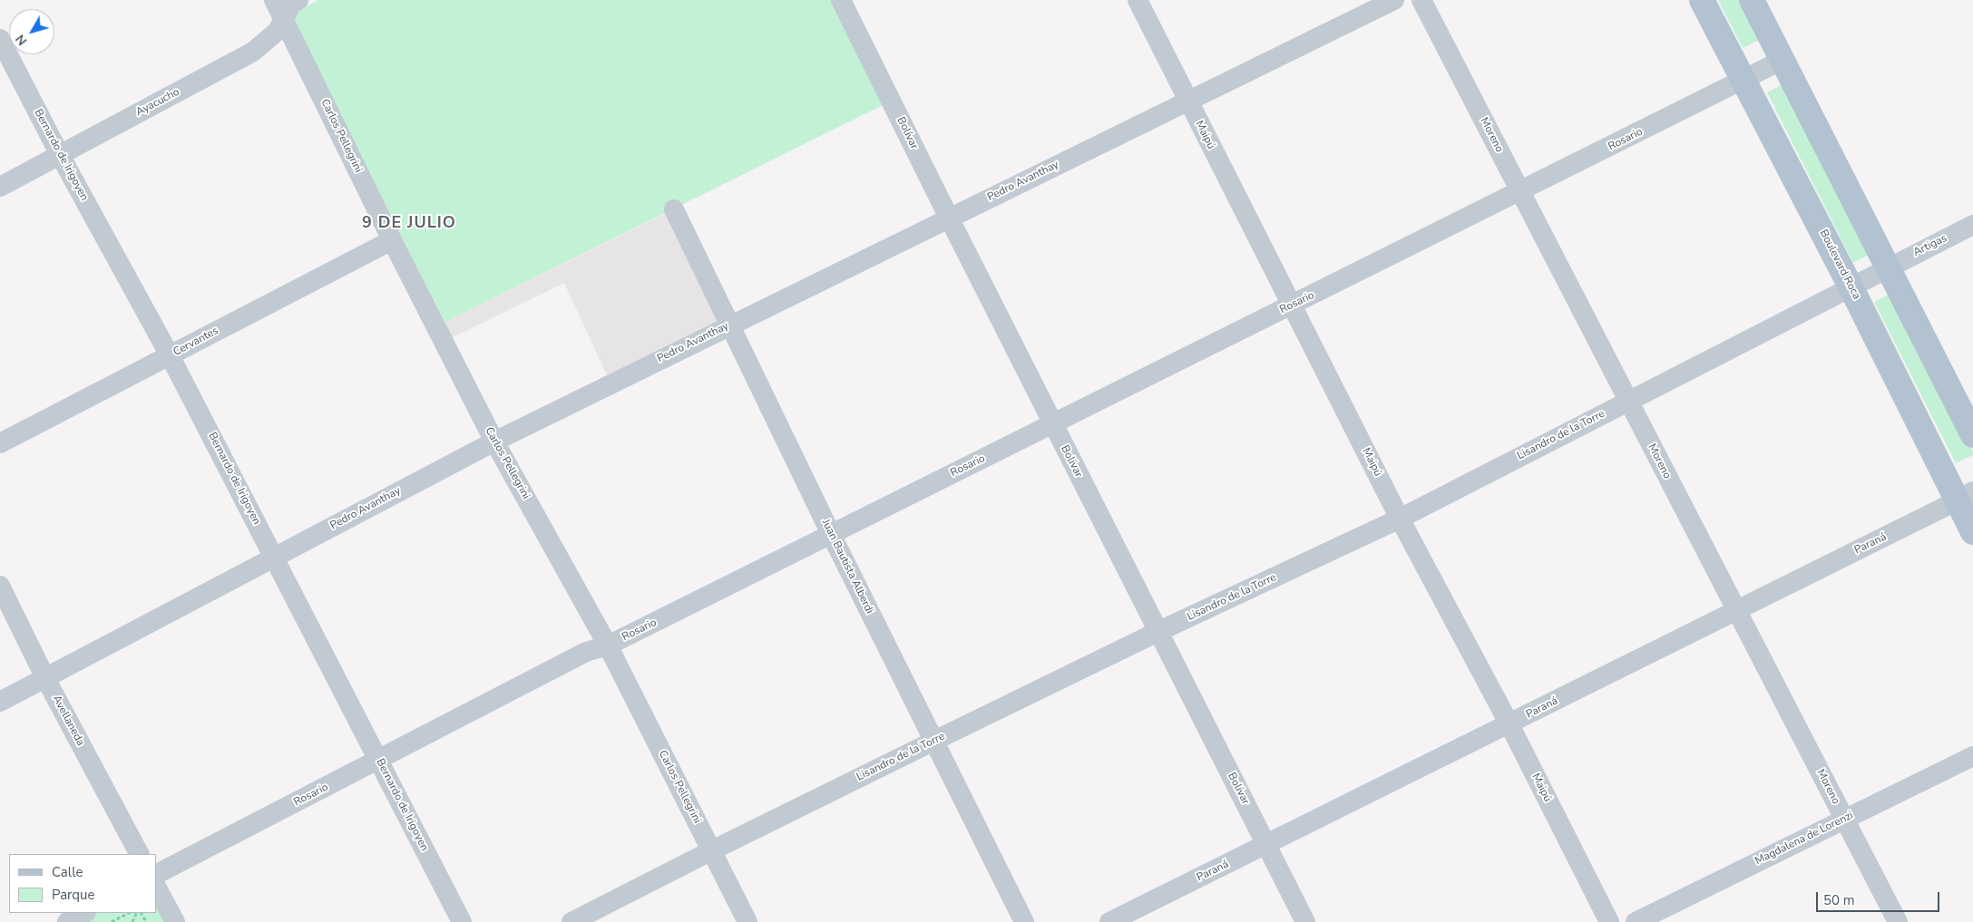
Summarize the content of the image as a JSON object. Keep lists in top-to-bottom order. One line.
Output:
{"streets":{"main road":["Boulevard Roca"],"street":["Ayacucho","Bolívar","Maipú","Moreno","Carlos Pellegrini","Rosario","Bernardo de Irigoyen","Pedro Avanthay","Artigas","Cervantes","Lisandro de la Torre","Paraná","Juan Bautista Alberdi","Avellaneda","Magdalena de Lorenzi"]},"crossings":[["Ayacucho","Carlos Pellegrini"],["Ayacucho","Bernardo de Irigoyen"],["Bolívar","Rosario"],["Bolívar","Pedro Avanthay"],["Bolívar","Lisandro de la Torre"],["Bolívar","Paraná"],["Maipú","Rosario"],["Maipú","Pedro Avanthay"],["Maipú","Lisandro de la Torre"],["Maipú","Paraná"],["Moreno","Rosario"],["Moreno","Lisandro de la Torre"],["Moreno","Paraná"],["Moreno","Magdalena de Lorenzi"],["Carlos Pellegrini","Rosario"],["Carlos Pellegrini","Pedro Avanthay"],["Carlos Pellegrini","Cervantes"],["Carlos Pellegrini","Lisandro de la Torre"],["Rosario","Bernardo de Irigoyen"],["Rosario","Boulevard Roca"],["Rosario","Juan Bautista Alberdi"],["Bernardo de Irigoyen","Pedro Avanthay"],["Bernardo de Irigoyen","Cervantes"],["Pedro Avanthay","Juan Bautista Alberdi"],["Pedro Avanthay","Avellaneda"],["Artigas","Lisandro de la Torre"],["Boulevard Roca","Lisandro de la Torre"],["Boulevard Roca","Paraná"],["Lisandro de la Torre","Juan Bautista Alberdi"]],"districts":["9 DE JULIO"],"legend":["Calle","Parque"],"scale_bar":"50 m","north":"bottom left"}
